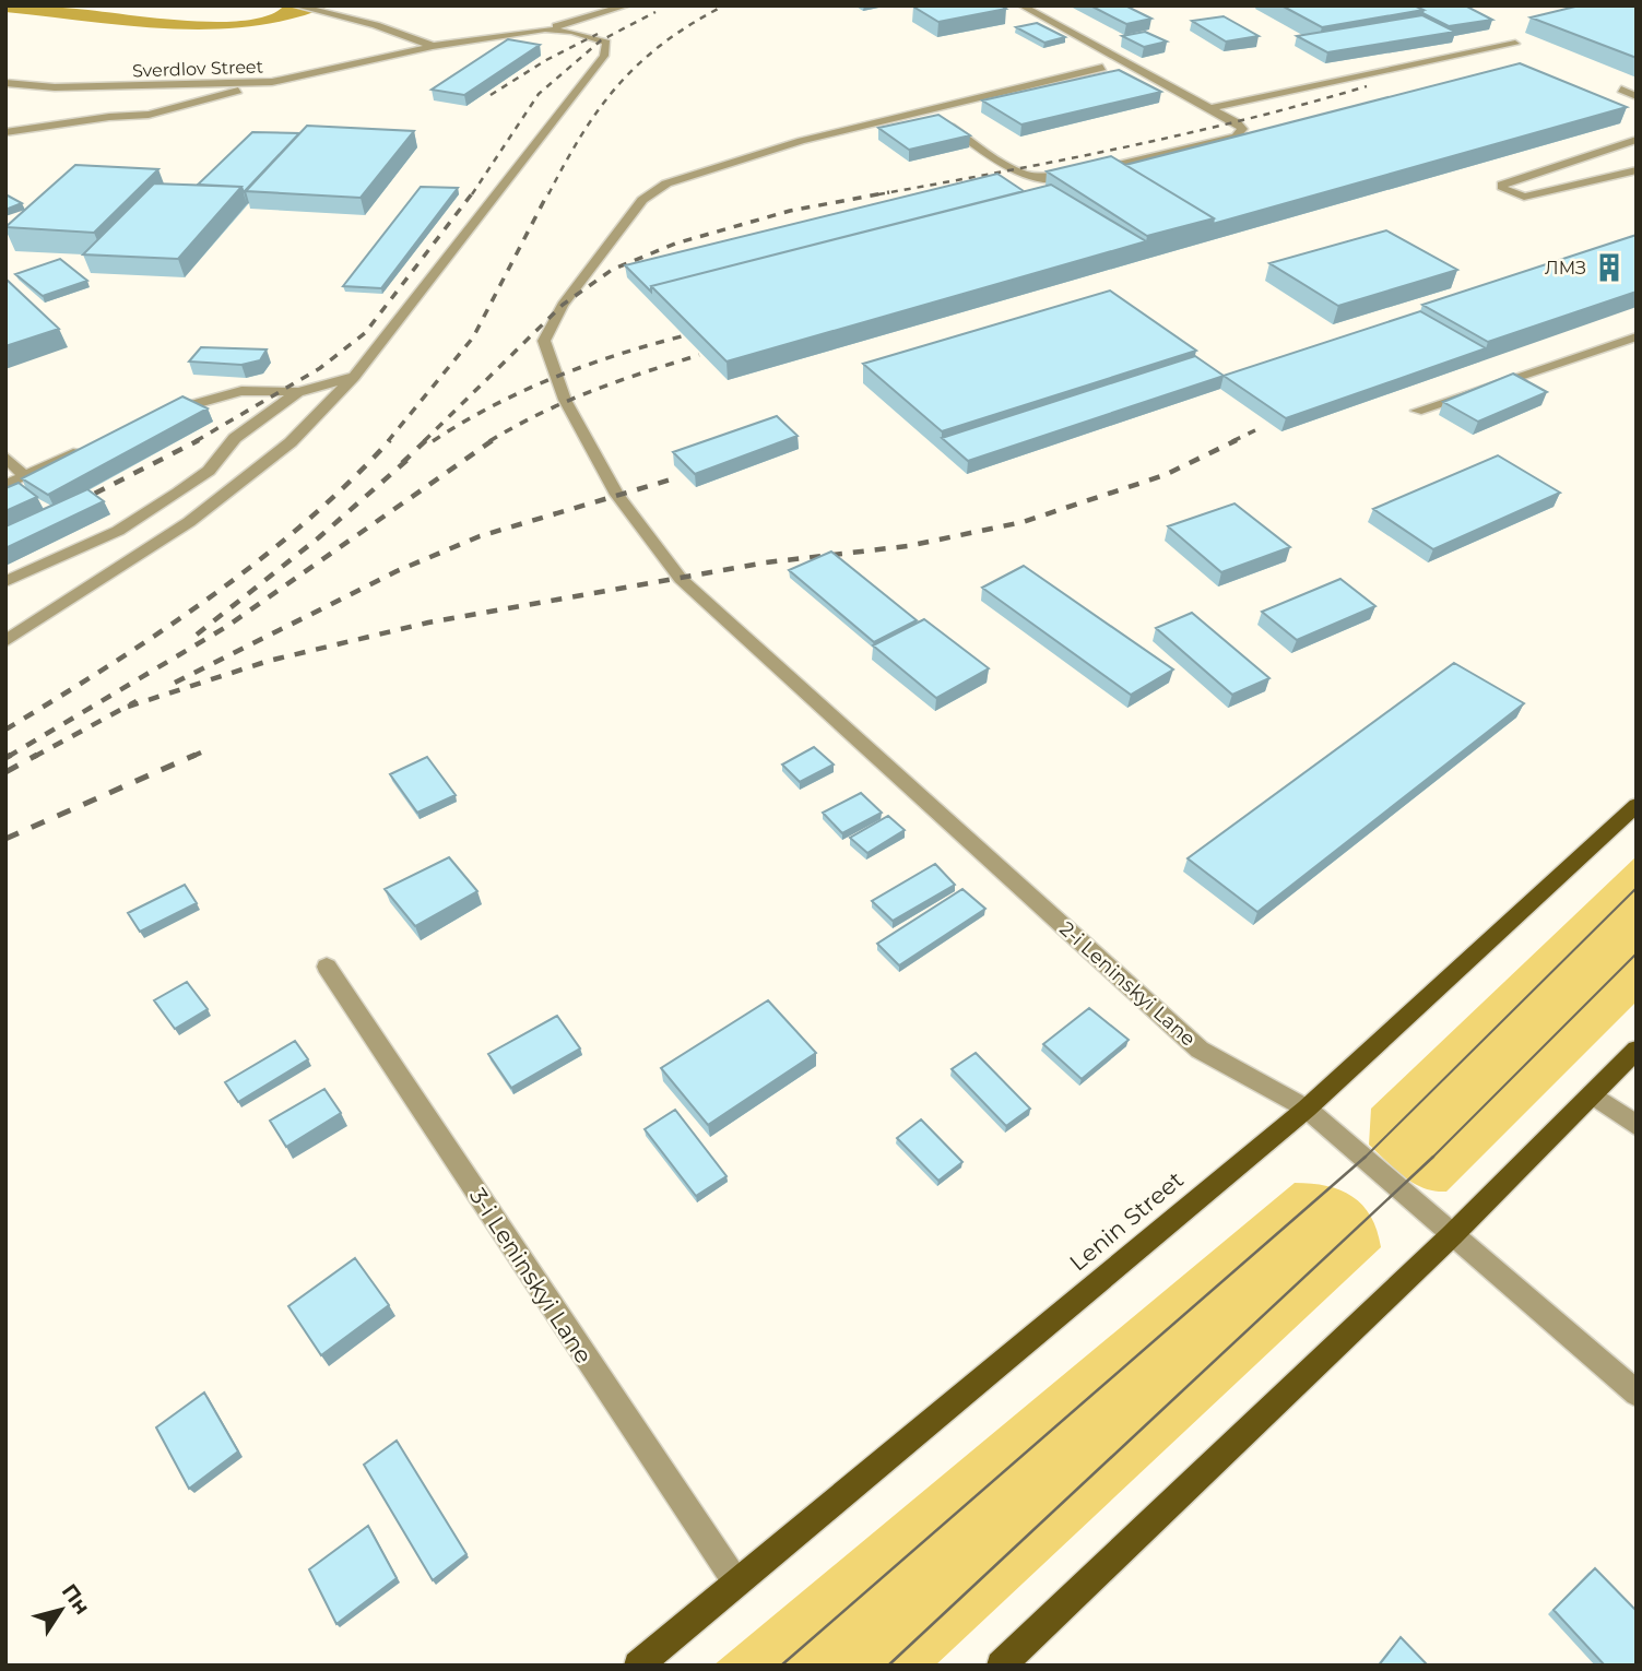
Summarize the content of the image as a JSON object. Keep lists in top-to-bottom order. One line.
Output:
{"streets":{"main road":["Lenin Street"],"street":["Sverdlov Street","2-i Leninskyi Lane","3-i Leninskyi Lane"]},"crossings":[["2-i Leninskyi Lane","Lenin Street"],["Lenin Street","3-i Leninskyi Lane"]],"places":{"building":["ЛМЗ"]},"north":"top right"}
